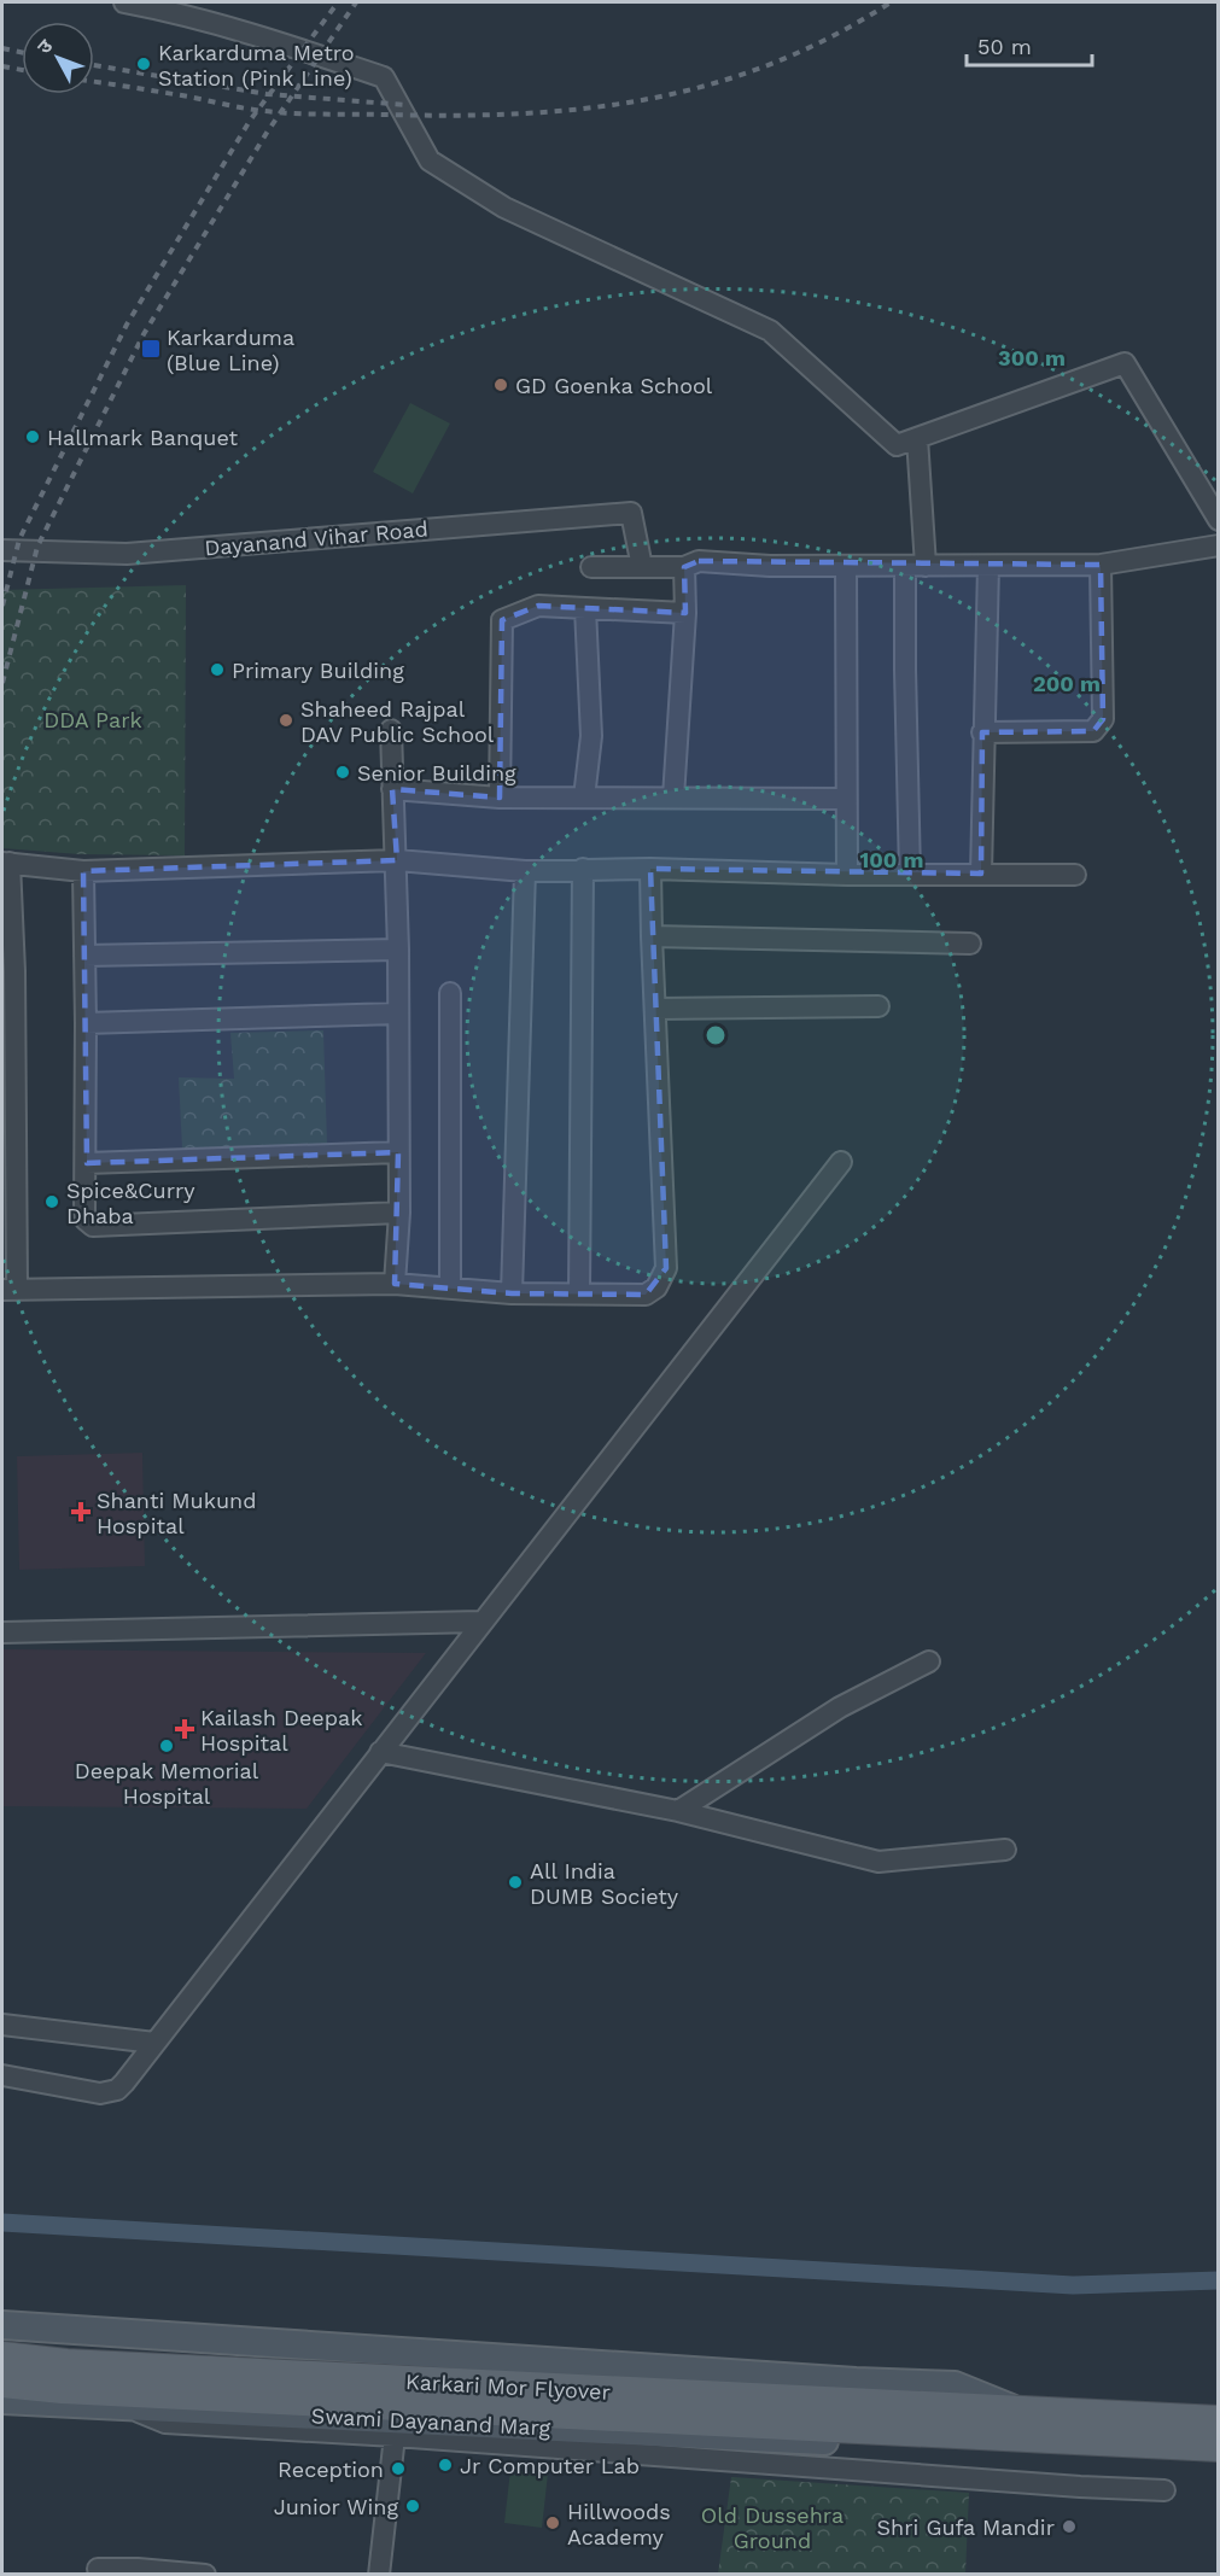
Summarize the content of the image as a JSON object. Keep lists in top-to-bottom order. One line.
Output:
{"streets":{"main road":["Karkari Mor Flyover","Swami Dayanand Marg"],"street":["Dayanand Vihar Road"]},"crossings":[["Karkari Mor Flyover","Swami Dayanand Marg"]],"parks":["DDA Park","Old Dussehra Ground"],"places":{"other":["Karkarduma Metro Station (Pink Line)","GD Goenka School","Hallmark Banquet","Primary Building","Shaheed Rajpal DAV Public School","Senior Building","Spice&Curry Dhaba","Deepak Memorial Hospital","All India DUMB Society","Jr Computer Lab","Reception","Junior Wing","Hillwoods Academy","Shri Gufa Mandir"],"transit":["Karkarduma (Blue Line)"],"health":["Shanti Mukund Hospital","Kailash Deepak Hospital"]},"scale_bar":"50 m","north":"top left","rings":["300 m","200 m","100 m"]}
